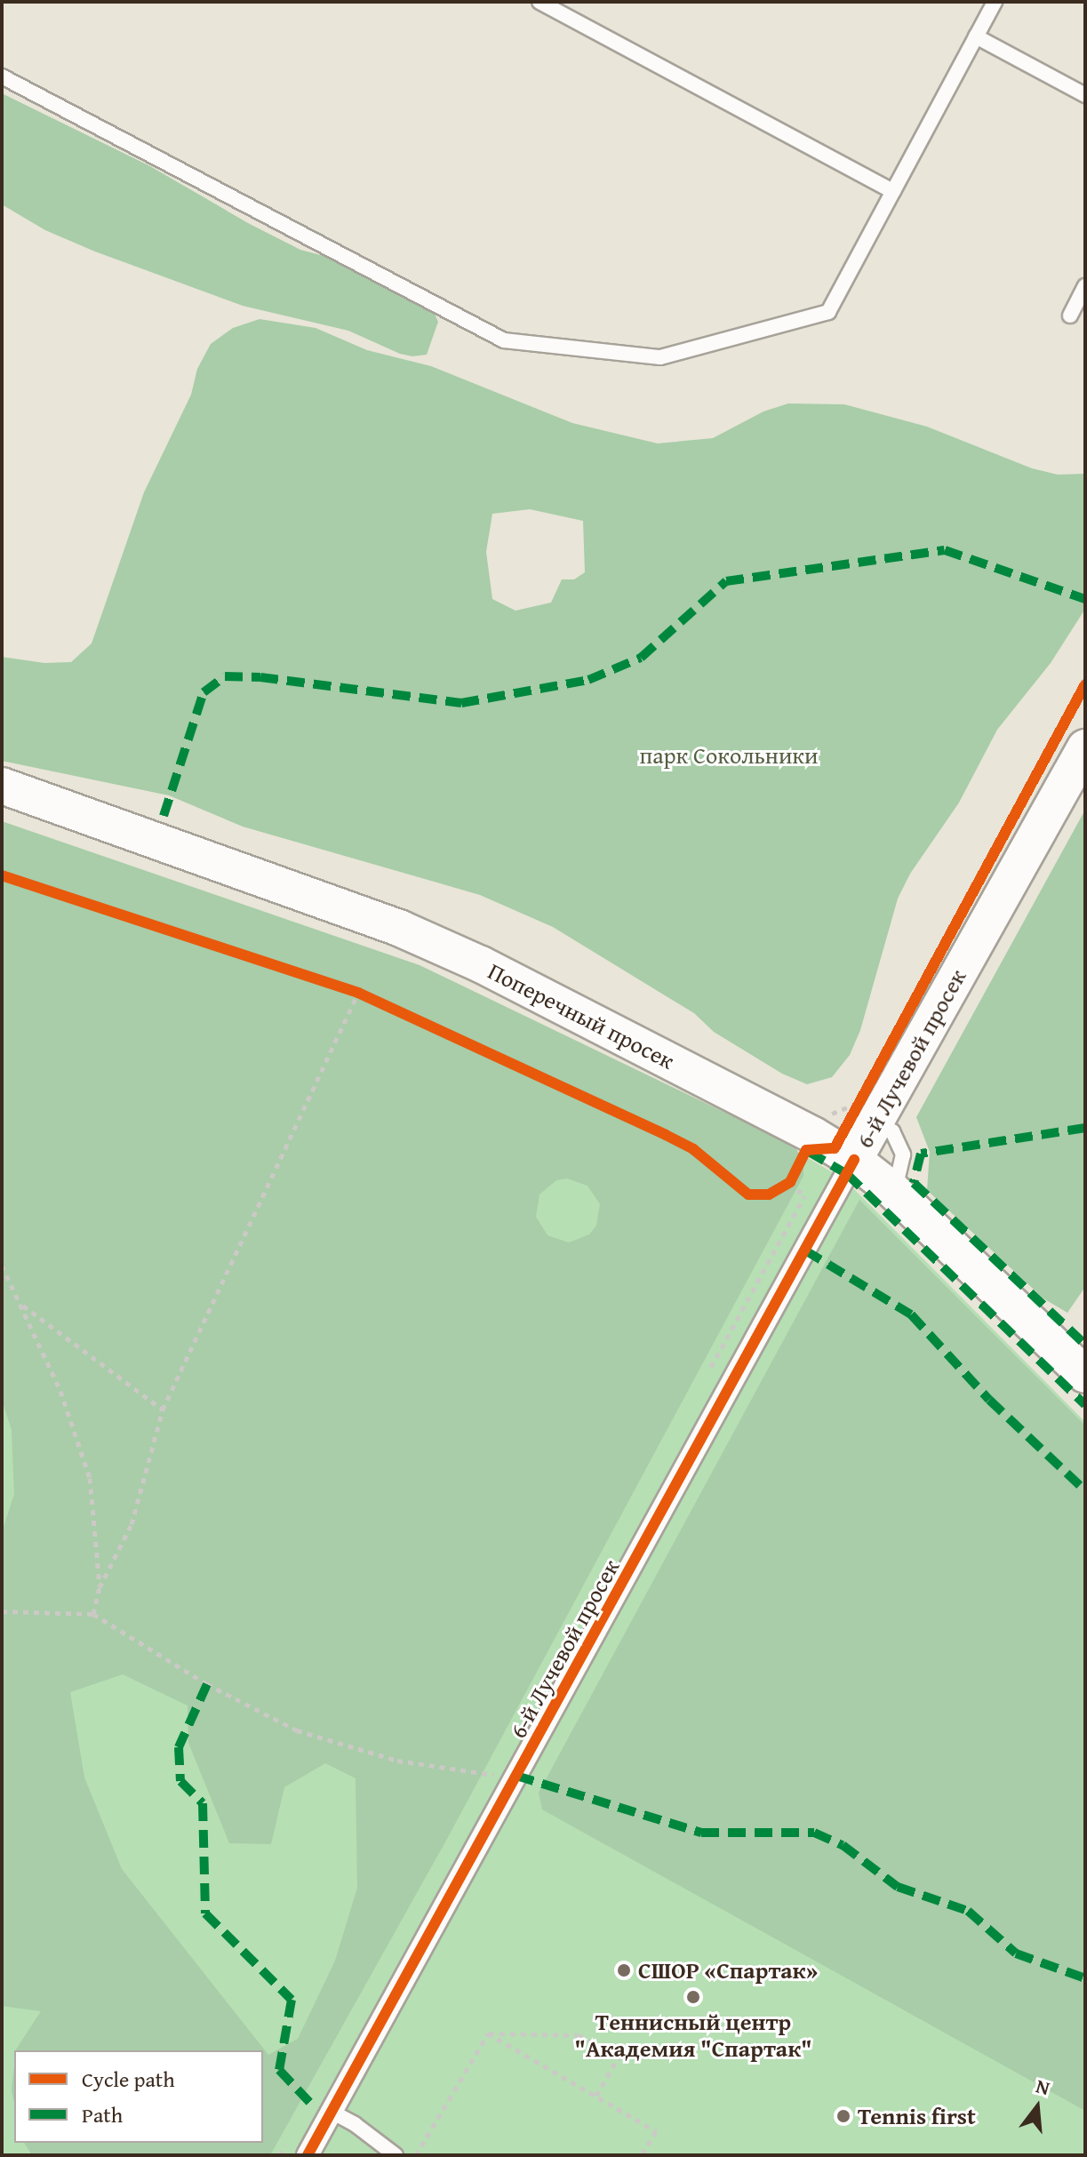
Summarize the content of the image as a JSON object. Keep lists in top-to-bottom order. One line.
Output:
{"streets":{"street":["Поперечный просек","6-й Лучевой просек"]},"crossings":[["Поперечный просек","6-й Лучевой просек"]],"parks":["парк Сокольники"],"places":["СШОР «Спартак»","Теннисный центр \"Академия \"Спартак\"","Tennis first"],"legend":["Cycle path","Path"],"north":"top"}
